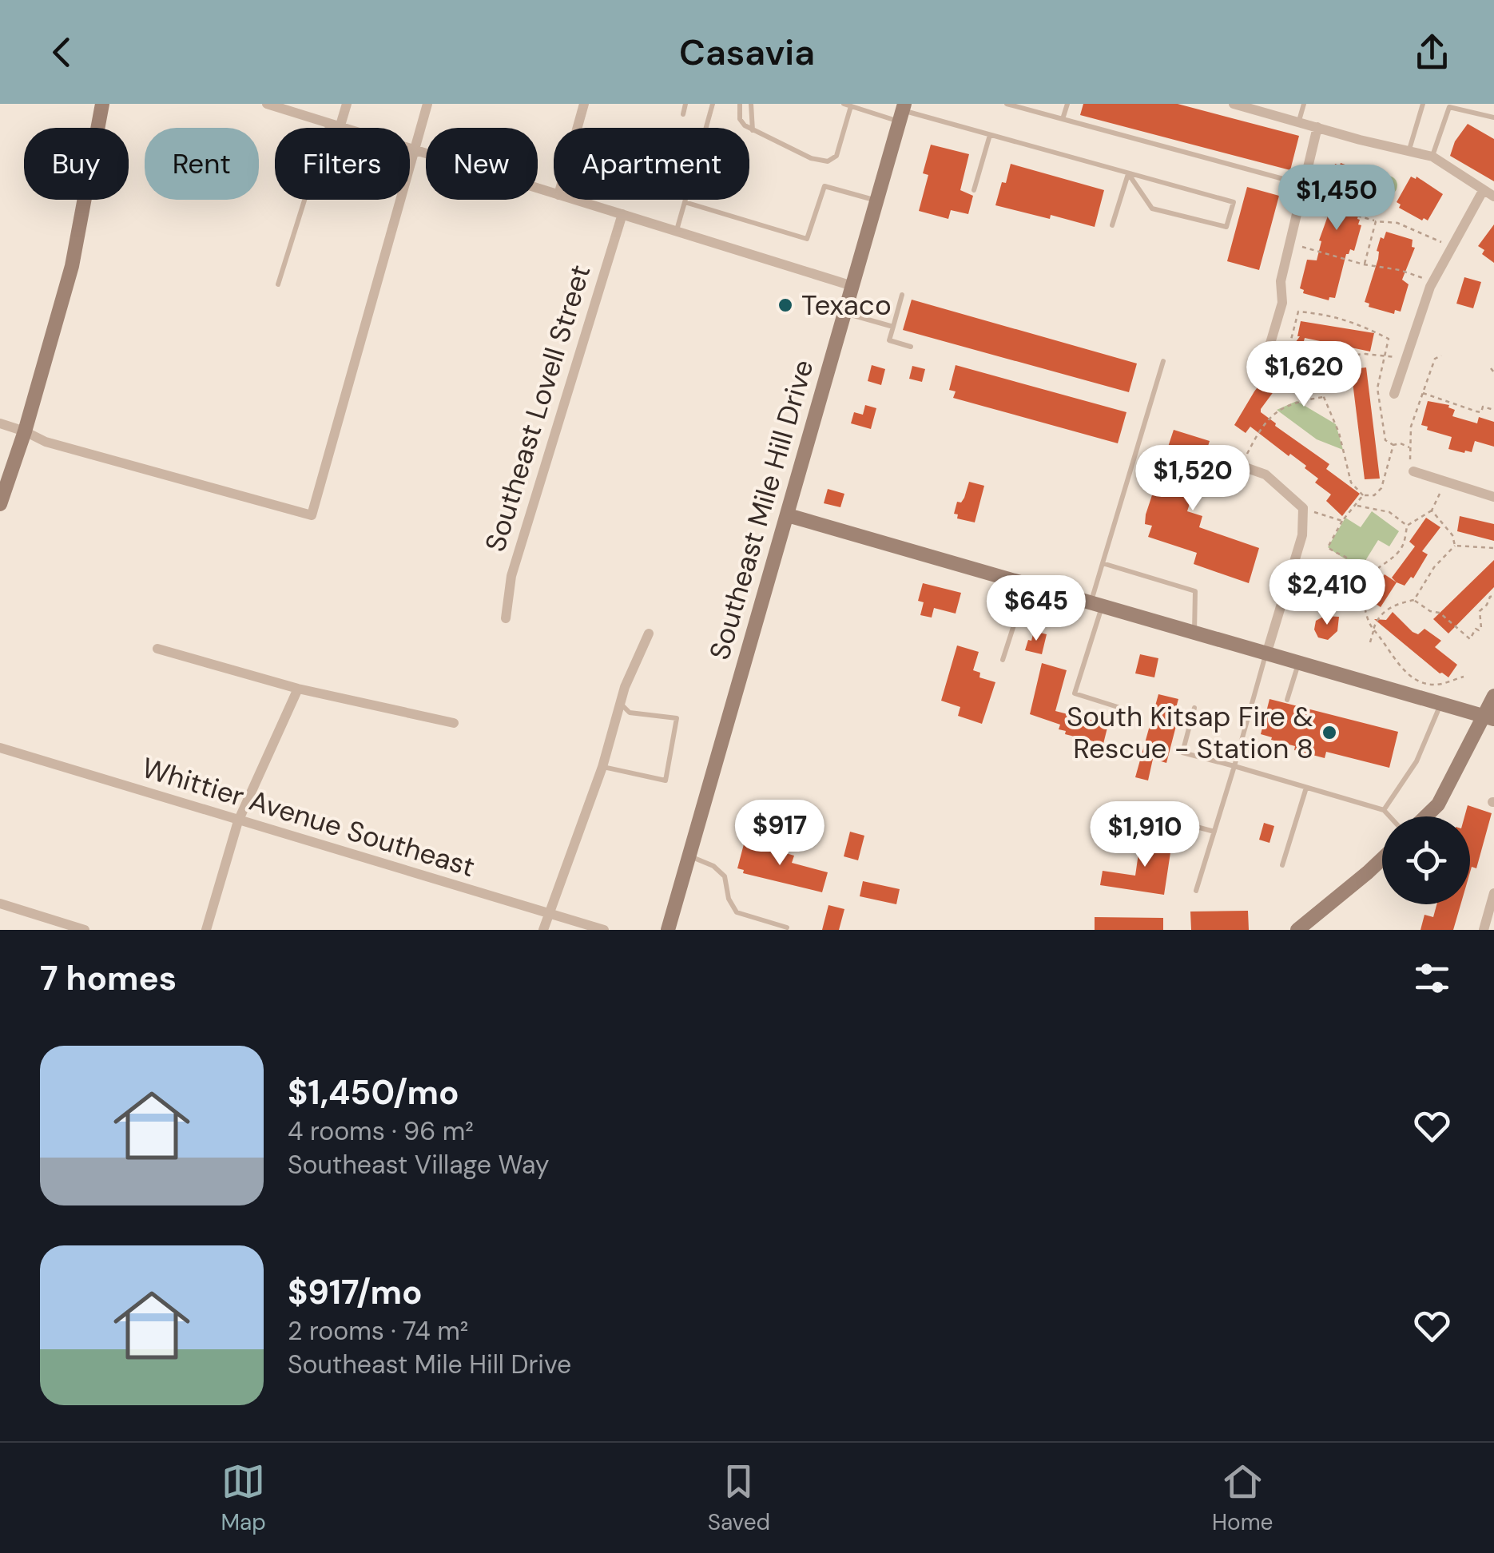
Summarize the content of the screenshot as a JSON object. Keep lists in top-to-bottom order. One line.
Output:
{"streets":{"street":["Southeast Lovell Street","Southeast Mile Hill Drive","Whittier Avenue Southeast"]},"places":["Texaco","South Kitsap Fire & Rescue - Station 8"],"page":{"header":"Casavia","chip":["Buy","Rent","Filters","New","Apartment"],"price":["$1,450","$1,620","$1,520","$2,410","$645","$917","$1,910"],"heading":"7 homes","list":[{"name":"$1,450/mo","note":"4 rooms · 96 m² · Southeast Village Way"},{"name":"$917/mo","note":"2 rooms · 74 m² · Southeast Mile Hill Drive"}],"tabs":["Map","Saved","Home"]}}
